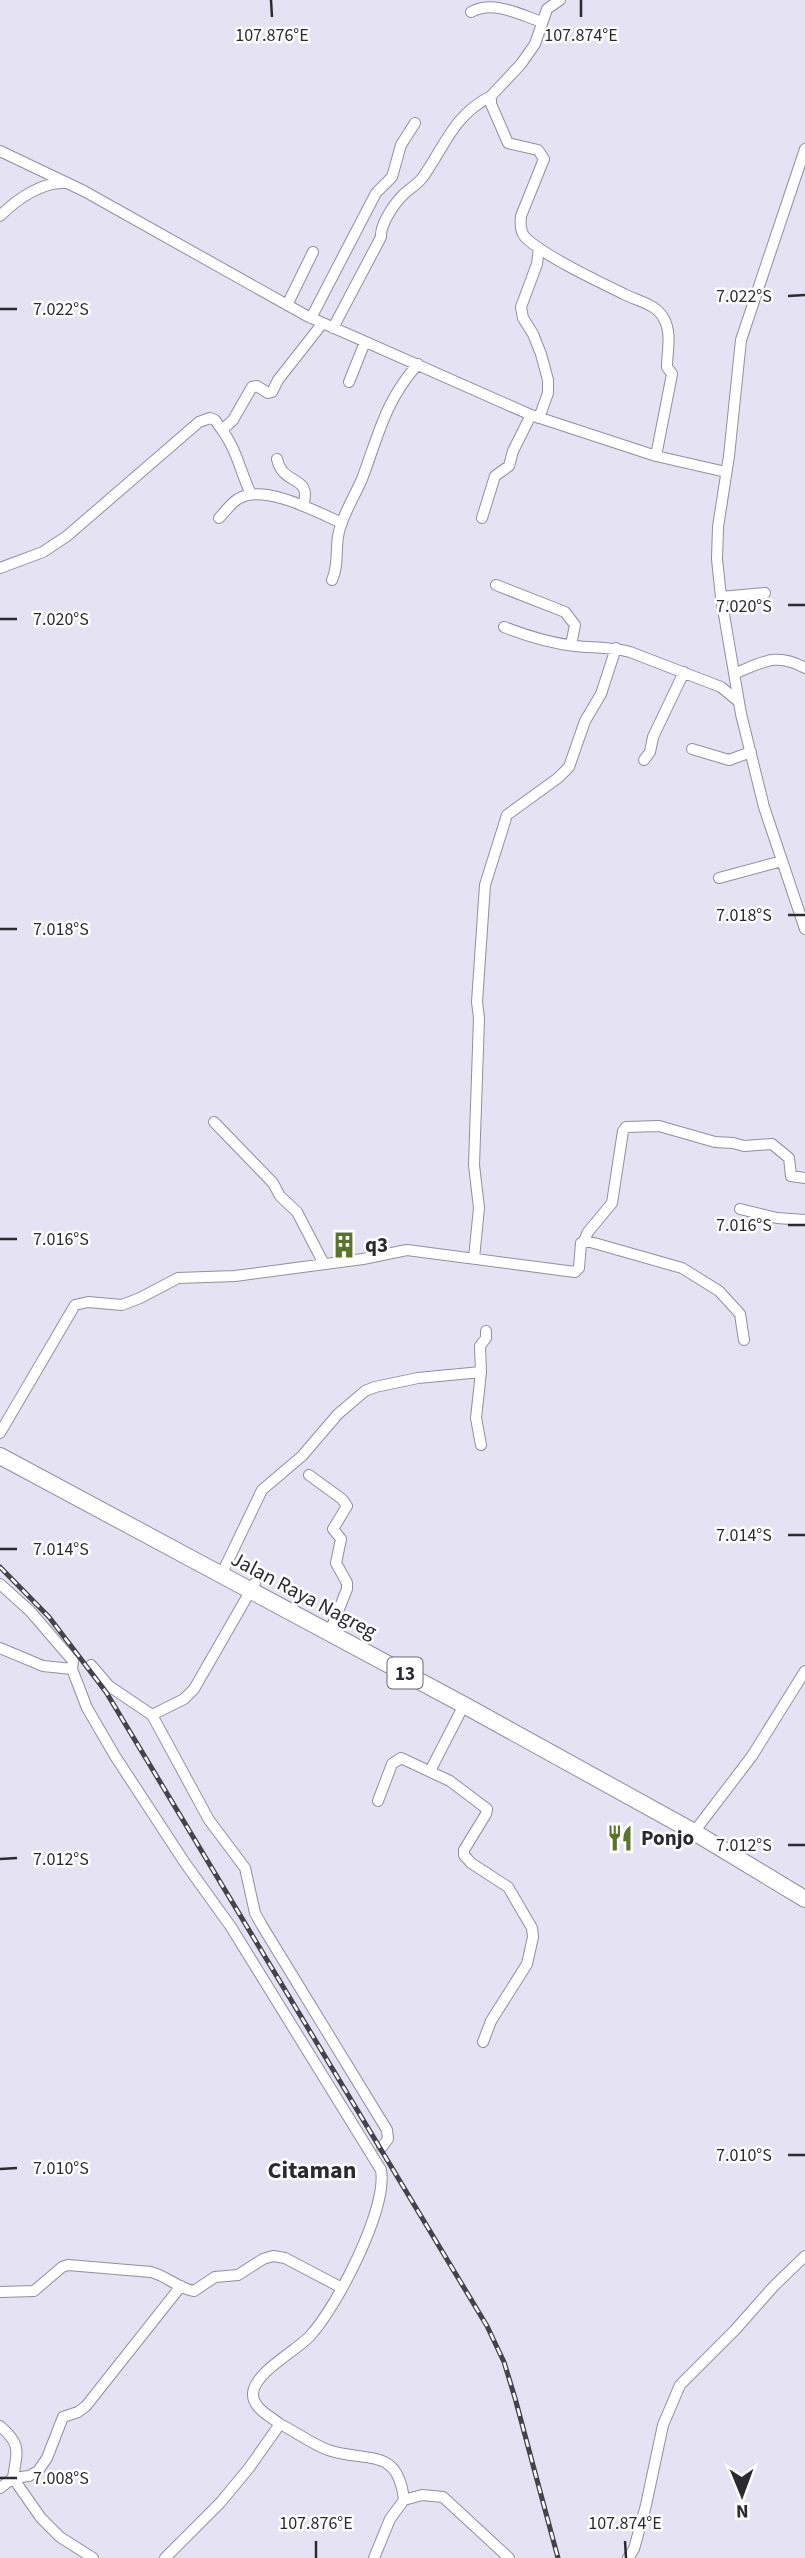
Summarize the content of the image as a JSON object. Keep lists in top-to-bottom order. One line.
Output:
{"streets":{"highway":["Jalan Raya Nagreg","13"]},"districts":["Citaman"],"places":{"building":["q3"],"restaurant":["Ponjo"]},"north":"bottom","coordinates":["107.876°E","107.874°E","7.022°S","7.020°S","7.018°S","7.016°S","7.014°S","7.012°S","7.010°S","7.008°S"]}
